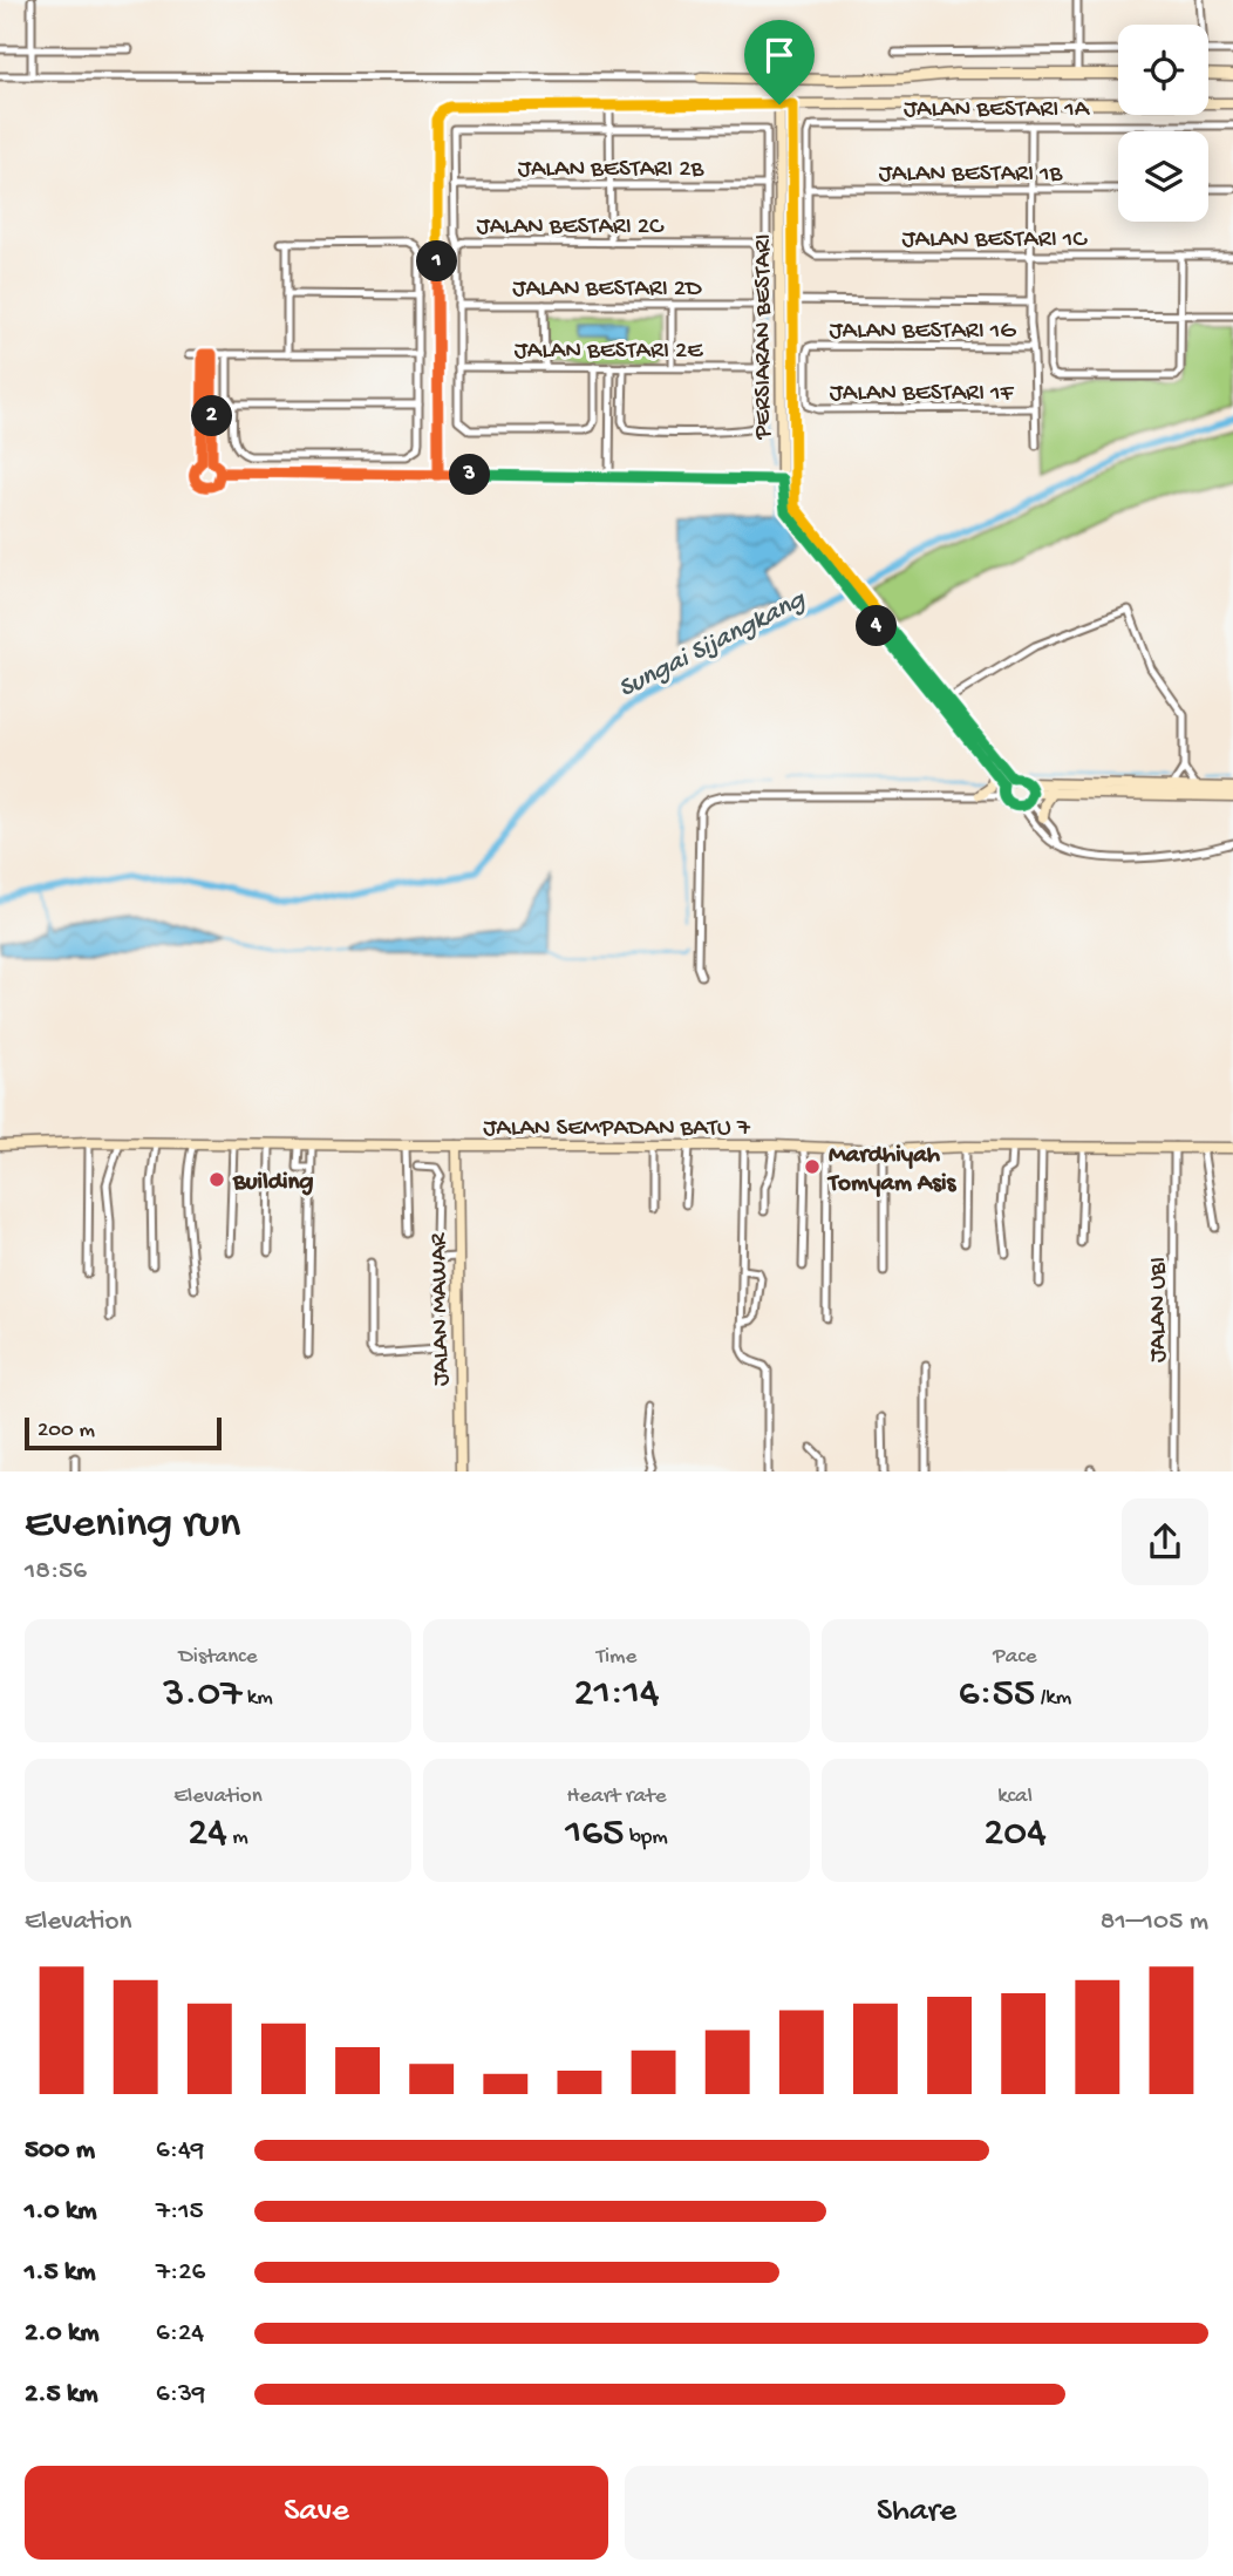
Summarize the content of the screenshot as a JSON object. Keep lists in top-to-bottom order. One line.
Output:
{"streets":{"street":["JALAN BESTARI 1A","JALAN BESTARI 2B","JALAN BESTARI 1B","JALAN BESTARI 2C","JALAN BESTARI 1C","JALAN BESTARI 2D","JALAN BESTARI 1G","PERSIARAN BESTARI","JALAN BESTARI 2E","JALAN BESTARI 1F","JALAN SEMPADAN BATU 7","JALAN MAWAR","JALAN UBI"]},"crossings":[["JALAN BESTARI 1A","JALAN BESTARI 1B"],["JALAN BESTARI 1A","JALAN BESTARI 1C"],["JALAN BESTARI 1B","JALAN BESTARI 1C"],["JALAN BESTARI 2C","JALAN BESTARI 2D"],["JALAN BESTARI 2C","JALAN BESTARI 2E"],["JALAN BESTARI 1G","JALAN BESTARI 1F"],["JALAN SEMPADAN BATU 7","JALAN MAWAR"],["JALAN SEMPADAN BATU 7","JALAN UBI"]],"water":["Sungai Sijangkang"],"places":["Mardhiyah Tomyam Asis","Building"],"scale_bar":"200 m","page":{"pins":["1","2","3","4"],"scale":"200 m","heading":["Evening run","18:56"],"stats":[["Distance","3.07 km"],["Time","21:14"],["Pace","6:55 /km"],["Elevation","24 m"],["Heart rate","165 bpm"],["kcal","204"]],"chart":["Elevation","81–105 m"],"list":[{"name":"500 m","note":"6:49"},{"name":"1.0 km","note":"7:15"},{"name":"1.5 km","note":"7:26"},{"name":"2.0 km","note":"6:24"},{"name":"2.5 km","note":"6:39"}],"buttons":["Save","Share"]}}
